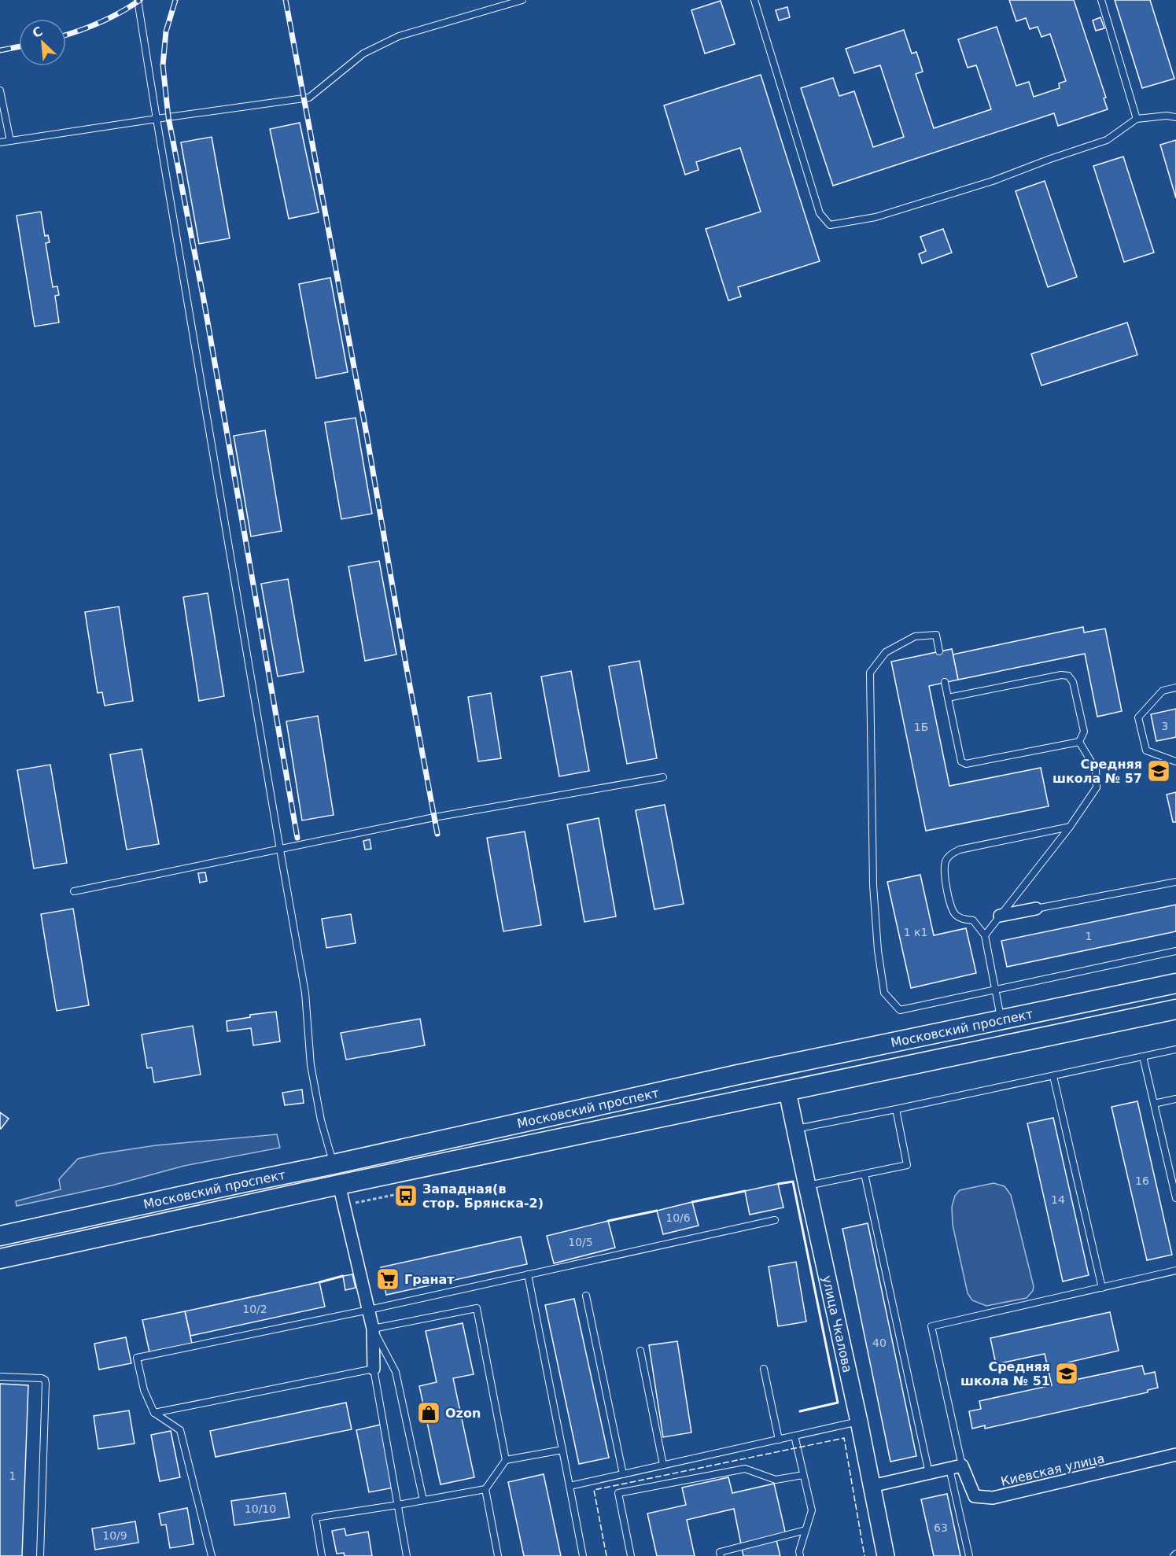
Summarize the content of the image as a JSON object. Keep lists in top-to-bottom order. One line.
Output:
{"streets":{"main road":["Московский проспект"],"street":["улица Чкалова","Киевская улица"]},"crossings":[["Московский проспект","улица Чкалова"]],"places":{"school or university":["Средняя школа № 57","Средняя школа № 51"],"bus stop":["Западная(в стор. Брянска-2)"],"supermarket":["Гранат"],"shop":["Ozon"]},"house_numbers":["3","1Б","1 к1","1","16","14","10/6","10/5","10/2","40","1","10/10","63","10/9"],"north":"top left"}
